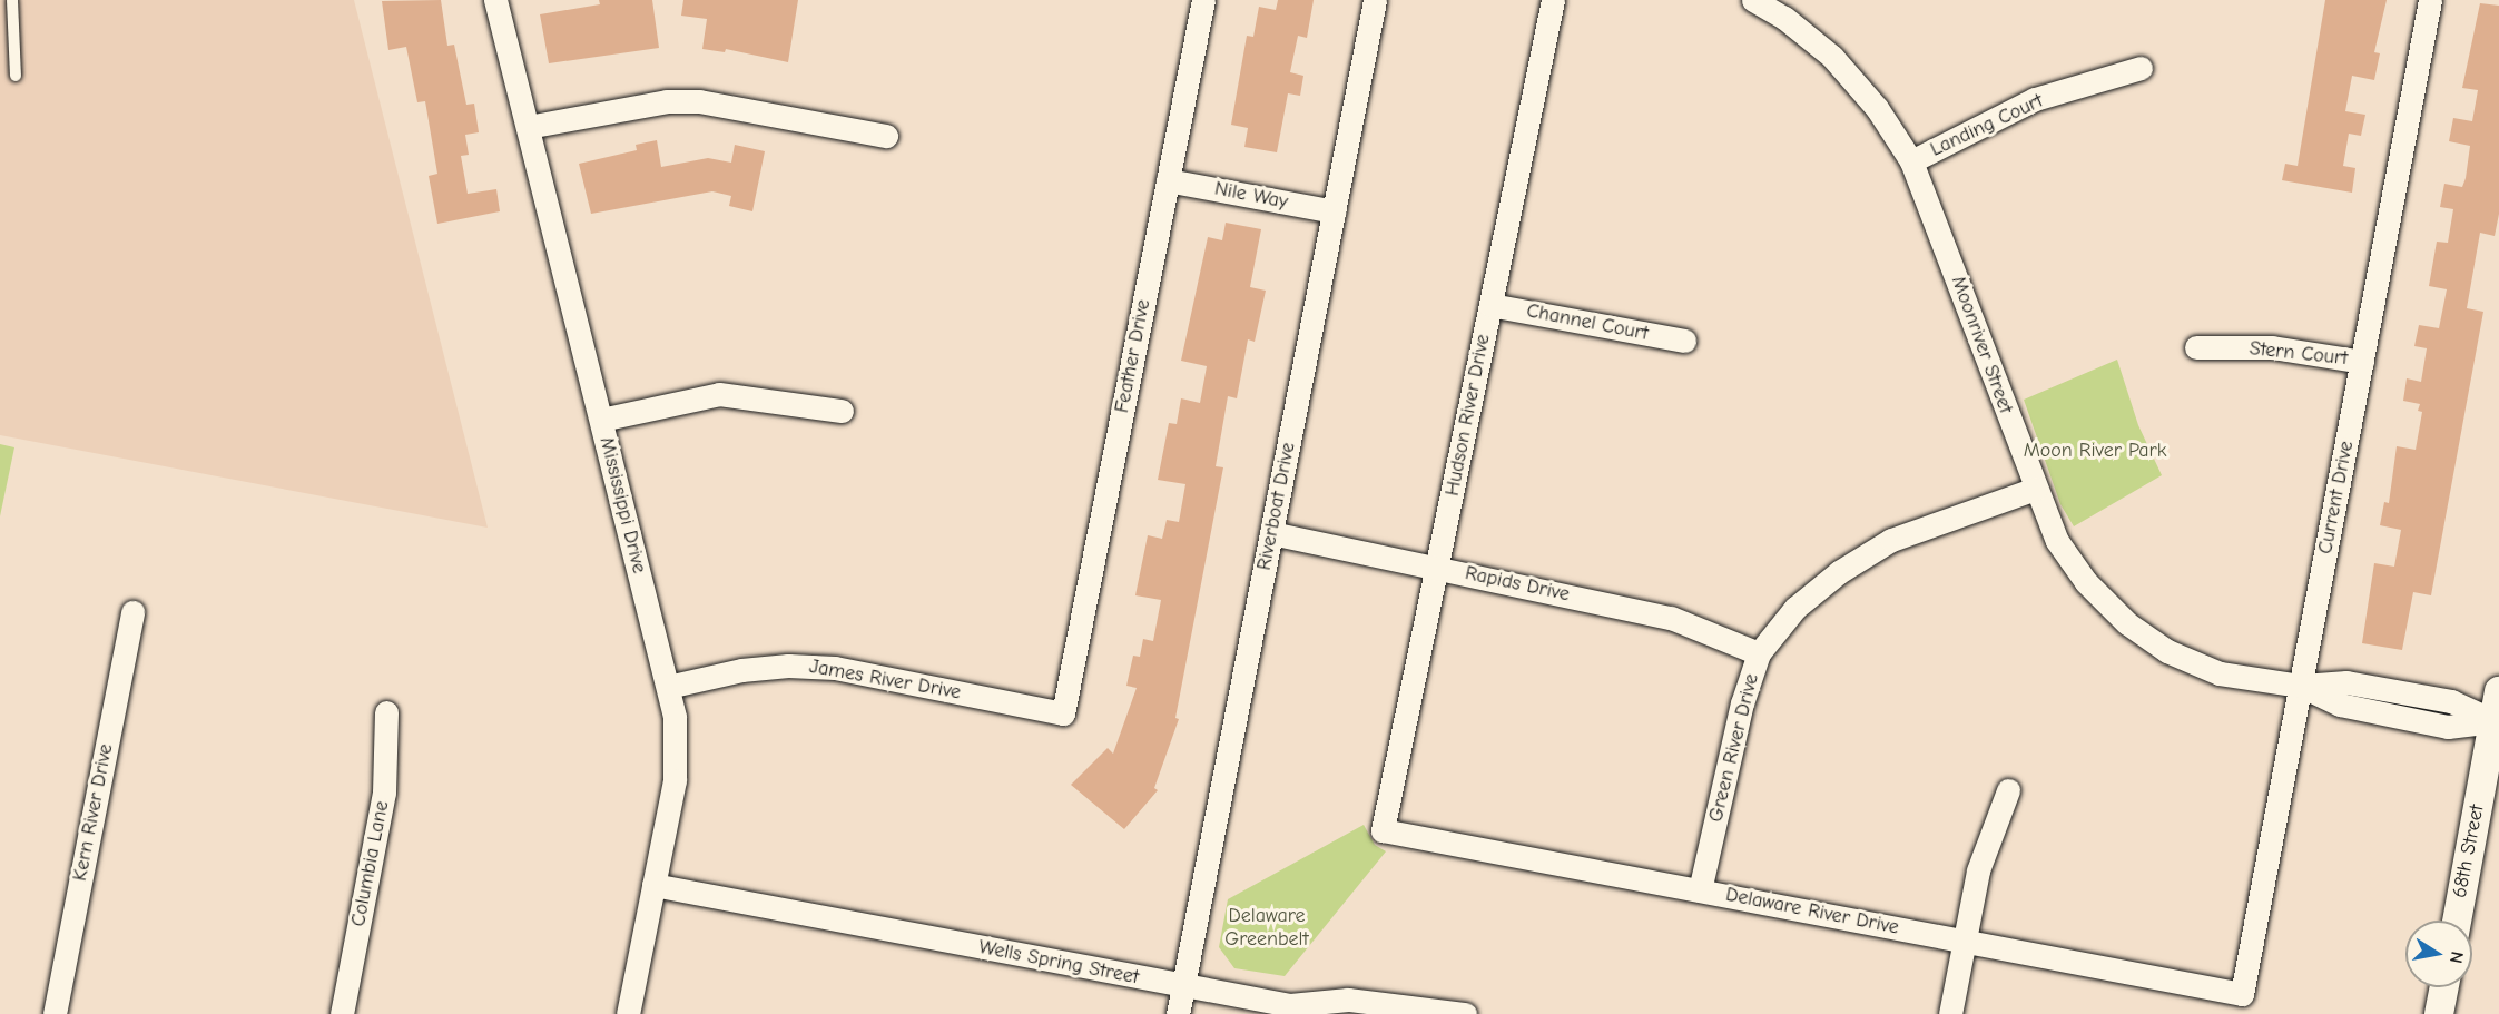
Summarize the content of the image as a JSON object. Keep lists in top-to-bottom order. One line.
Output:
{"streets":{"street":["Landing Court","Nile Way","Channel Court","Moonriver Street","Stern Court","Feather Drive","Hudson River Drive","Current Drive","Mississippi Drive","Riverboat Drive","Rapids Drive","James River Drive","Green River Drive","Kern River Drive","68th Street","Columbia Lane","Delaware River Drive","Wells Spring Street"]},"crossings":[["Landing Court","Moonriver Street"],["Nile Way","Feather Drive"],["Nile Way","Riverboat Drive"],["Channel Court","Hudson River Drive"],["Moonriver Street","Current Drive"],["Moonriver Street","Green River Drive"],["Moonriver Street","68th Street"],["Stern Court","Current Drive"],["Feather Drive","James River Drive"],["Hudson River Drive","Rapids Drive"],["Hudson River Drive","Delaware River Drive"],["Current Drive","Delaware River Drive"],["Mississippi Drive","James River Drive"],["Mississippi Drive","Wells Spring Street"],["Riverboat Drive","Rapids Drive"],["Riverboat Drive","Wells Spring Street"],["Rapids Drive","Green River Drive"],["Green River Drive","Delaware River Drive"]],"parks":["Moon River Park","Delaware Greenbelt"],"north":"right"}
